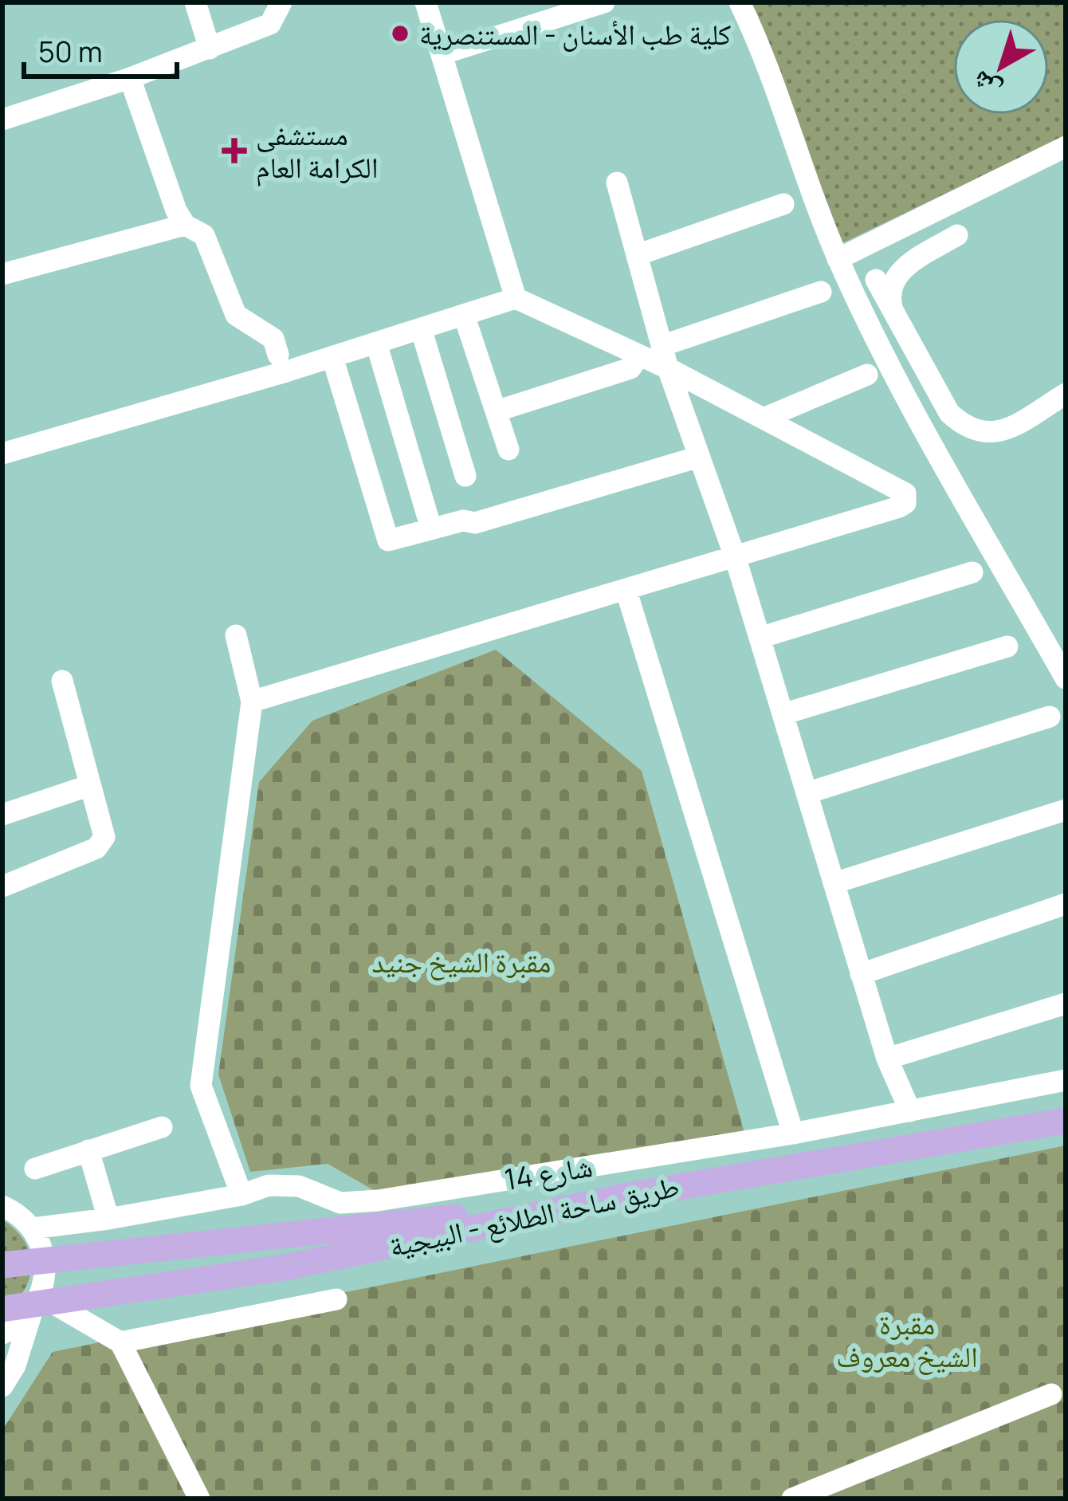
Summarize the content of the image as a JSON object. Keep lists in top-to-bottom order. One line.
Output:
{"streets":{"main road":["طريق ساحة الطلائع - البيجية"],"street":["شارع 14"]},"parks":["مقبرة الشيخ جنيد","مقبرة الشيخ معروف"],"places":{"other":["كلية طب الأسنان - المستنصرية"],"health":["مستشفى الكرامة العام"]},"scale_bar":"50 m","north":"bottom left"}
